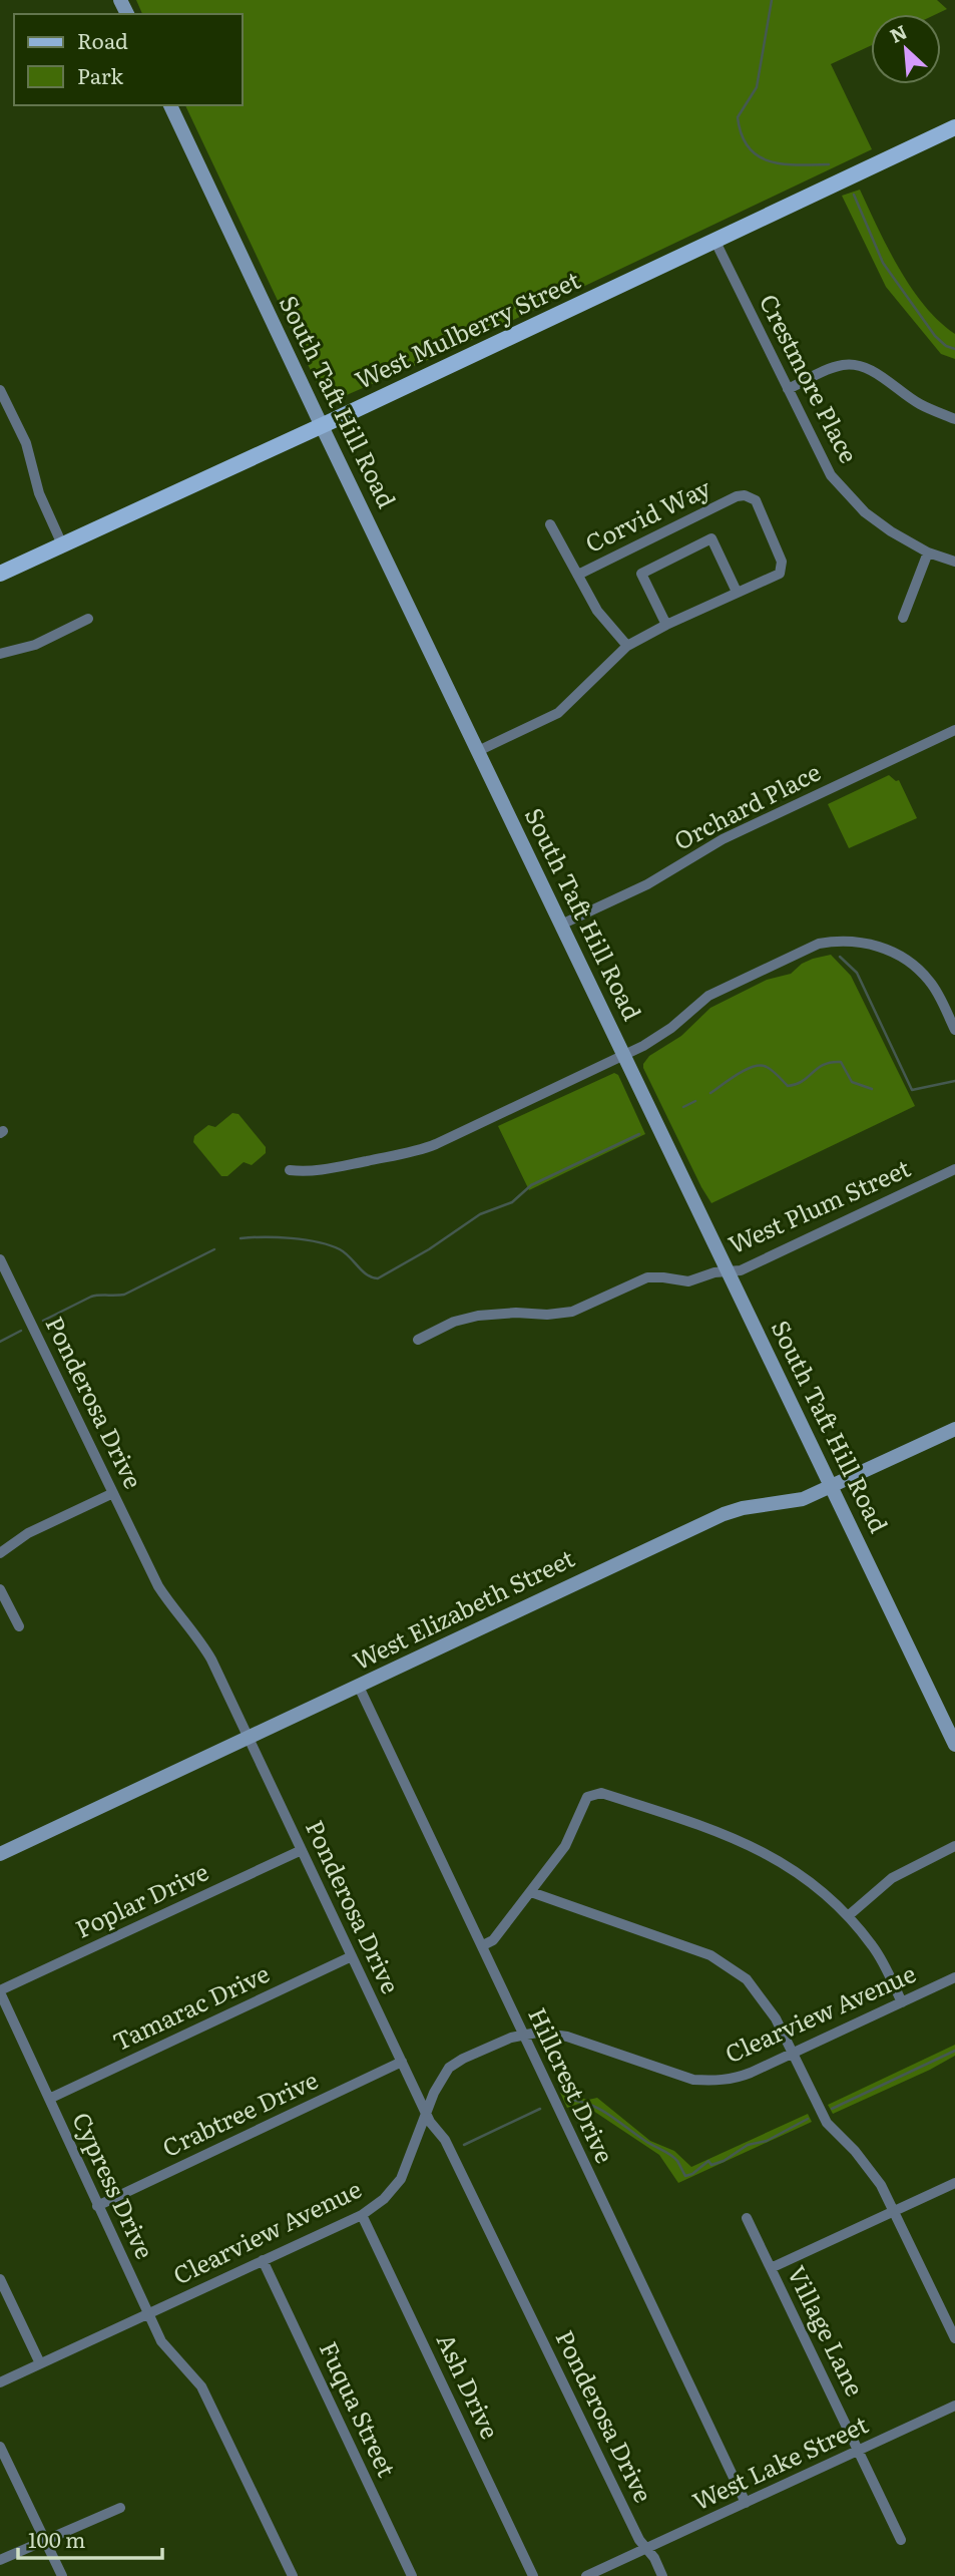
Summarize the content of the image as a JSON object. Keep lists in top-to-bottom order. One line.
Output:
{"streets":{"main road":["West Mulberry Street","South Taft Hill Road","West Elizabeth Street"],"street":["Crestmore Place","Corvid Way","Orchard Place","West Plum Street","Ponderosa Drive","Poplar Drive","Tamarac Drive","Clearview Avenue","Hillcrest Drive","Crabtree Drive","Cypress Drive","Village Lane","Ash Drive","Fuqua Street","West Lake Street"]},"crossings":[["West Mulberry Street","Crestmore Place"],["West Mulberry Street","South Taft Hill Road"],["South Taft Hill Road","Orchard Place"],["South Taft Hill Road","West Plum Street"],["South Taft Hill Road","West Elizabeth Street"],["Ponderosa Drive","West Elizabeth Street"],["Ponderosa Drive","Poplar Drive"],["Ponderosa Drive","Tamarac Drive"],["Ponderosa Drive","Clearview Avenue"],["Ponderosa Drive","Crabtree Drive"],["Ponderosa Drive","West Lake Street"],["West Elizabeth Street","Hillcrest Drive"],["Poplar Drive","Cypress Drive"],["Tamarac Drive","Cypress Drive"],["Clearview Avenue","Hillcrest Drive"],["Clearview Avenue","Cypress Drive"],["Clearview Avenue","Ash Drive"],["Clearview Avenue","Fuqua Street"],["Hillcrest Drive","West Lake Street"],["Crabtree Drive","Cypress Drive"],["Village Lane","West Lake Street"]],"legend":["Road","Park"],"scale_bar":"100 m","north":"top left"}
